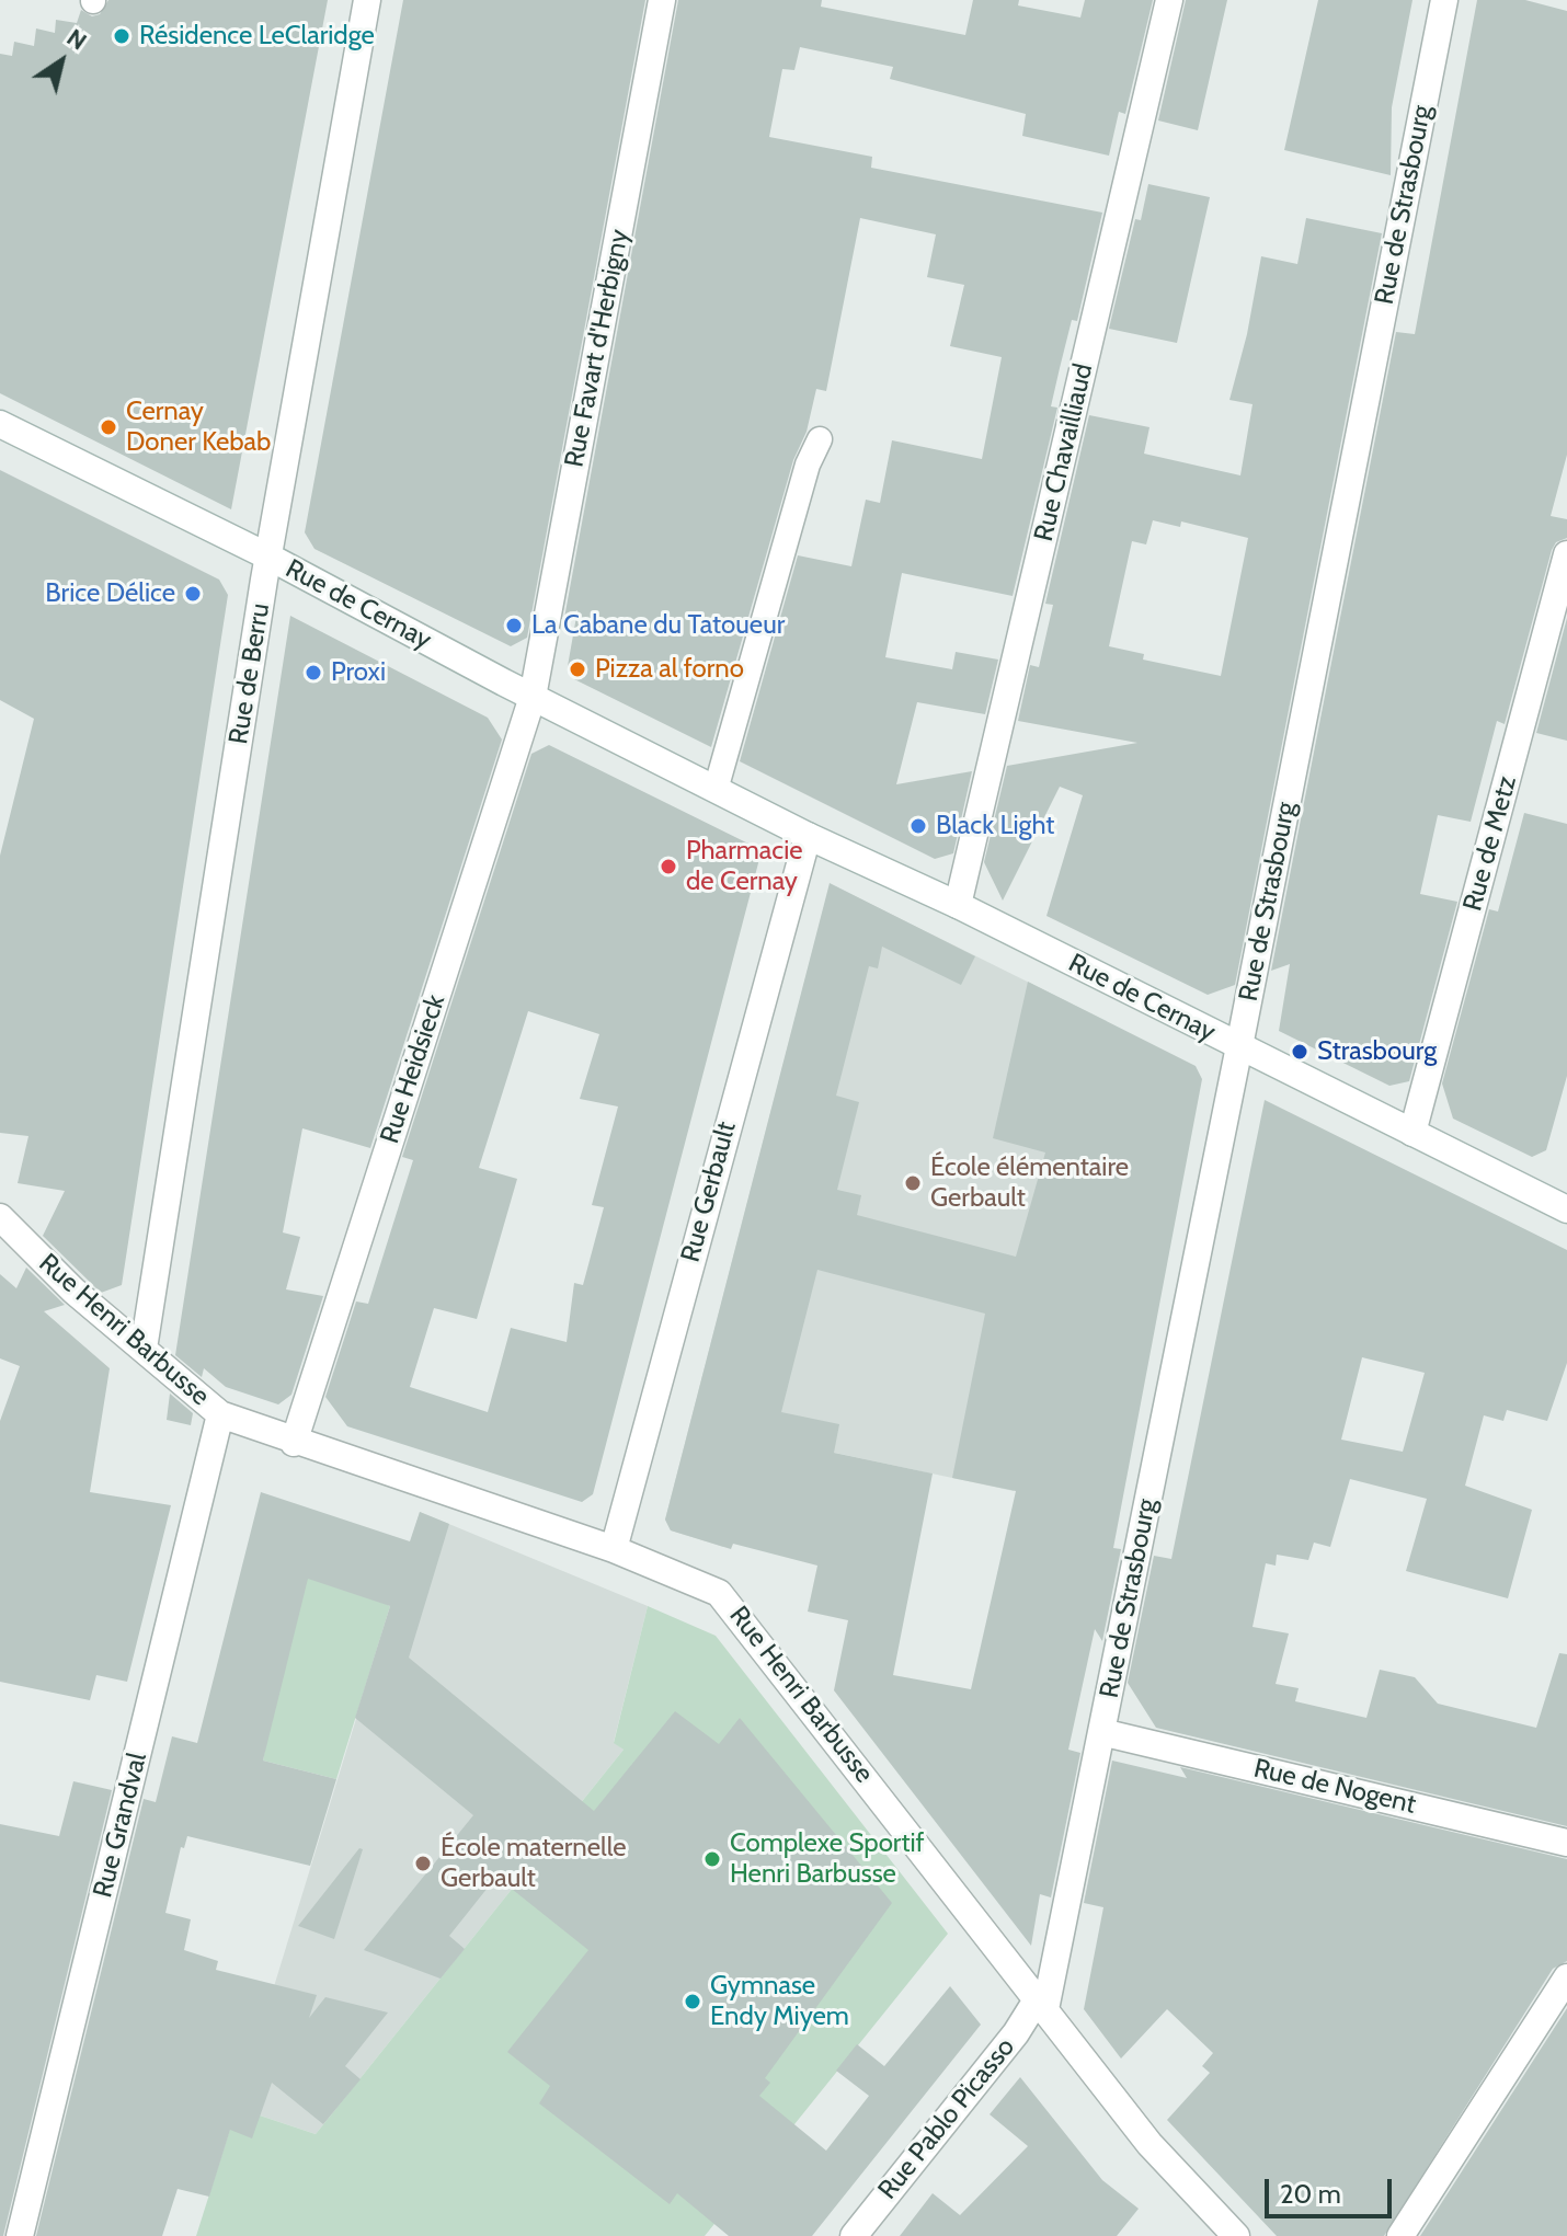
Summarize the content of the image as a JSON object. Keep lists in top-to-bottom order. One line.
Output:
{"streets":{"street":["Rue de Strasbourg","Rue Favart d'Herbigny","Rue Chavailliaud","Rue de Cernay","Rue de Berru","Rue de Metz","Rue Heidsieck","Rue Gerbault","Rue Henri Barbusse","Rue de Nogent","Rue Grandval","Rue Pablo Picasso"]},"crossings":[["Rue de Strasbourg","Rue de Cernay"],["Rue de Strasbourg","Rue Henri Barbusse"],["Rue de Strasbourg","Rue de Nogent"],["Rue de Strasbourg","Rue Pablo Picasso"],["Rue Favart d'Herbigny","Rue de Cernay"],["Rue Favart d'Herbigny","Rue Heidsieck"],["Rue Chavailliaud","Rue de Cernay"],["Rue de Cernay","Rue de Berru"],["Rue de Cernay","Rue de Metz"],["Rue de Cernay","Rue Heidsieck"],["Rue de Cernay","Rue Gerbault"],["Rue de Berru","Rue Henri Barbusse"],["Rue Heidsieck","Rue Henri Barbusse"],["Rue Gerbault","Rue Henri Barbusse"],["Rue Henri Barbusse","Rue Grandval"],["Rue Henri Barbusse","Rue Pablo Picasso"]],"places":["Résidence LeClaridge","Cernay Doner Kebab","Brice Délice","La Cabane du Tatoueur","Pizza al forno","Proxi","Black Light","Pharmacie de Cernay","Strasbourg","École élémentaire Gerbault","Complexe Sportif Henri Barbusse","École maternelle Gerbault","Gymnase Endy Miyem"],"scale_bar":"20 m","north":"top right"}
